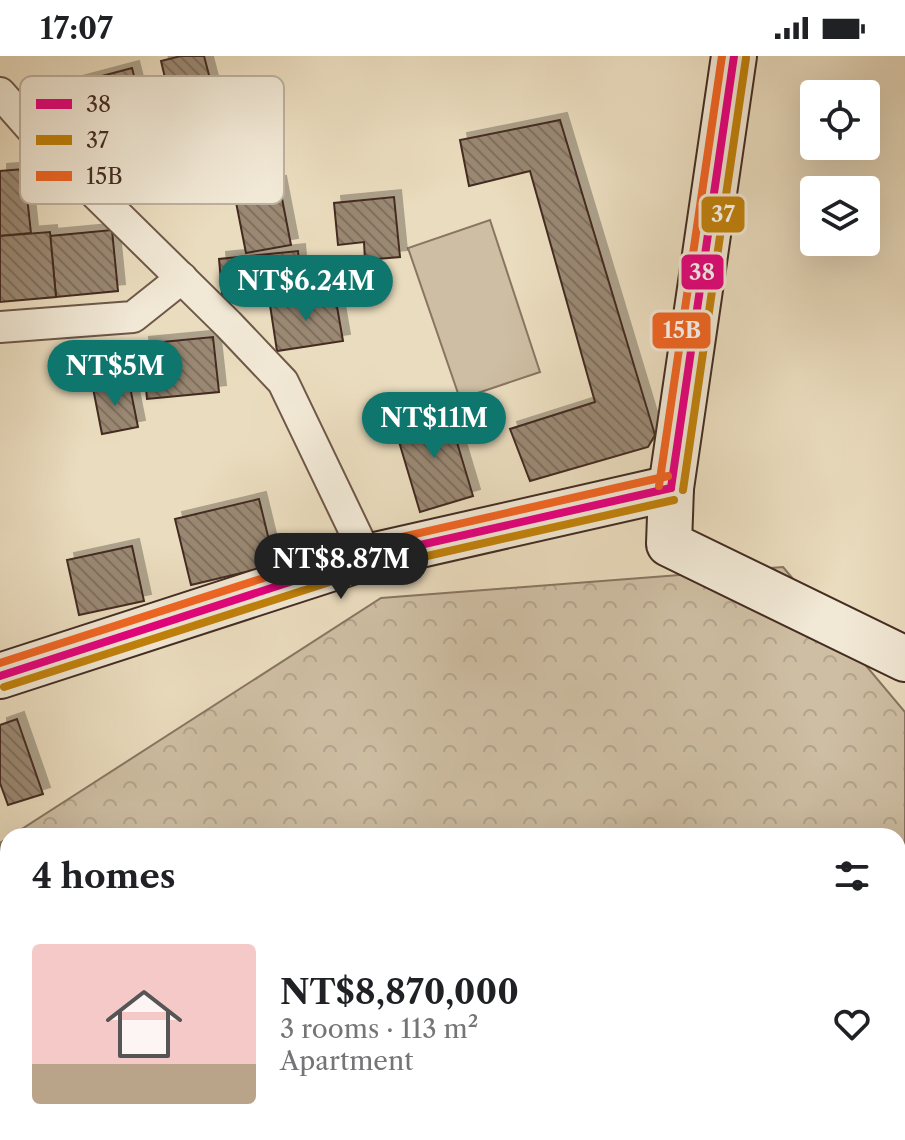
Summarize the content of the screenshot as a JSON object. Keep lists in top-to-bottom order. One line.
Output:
{"lines":["transit line 38","transit line 15B","transit line 37"],"legend":["38","37","15B"],"page":{"status":"17:07","price":["NT$6.24M","NT$5M","NT$11M","NT$8.87M"],"heading":"4 homes","list":[{"name":"NT$8,870,000","note":"3 rooms · 113 m² · Apartment"}]}}
